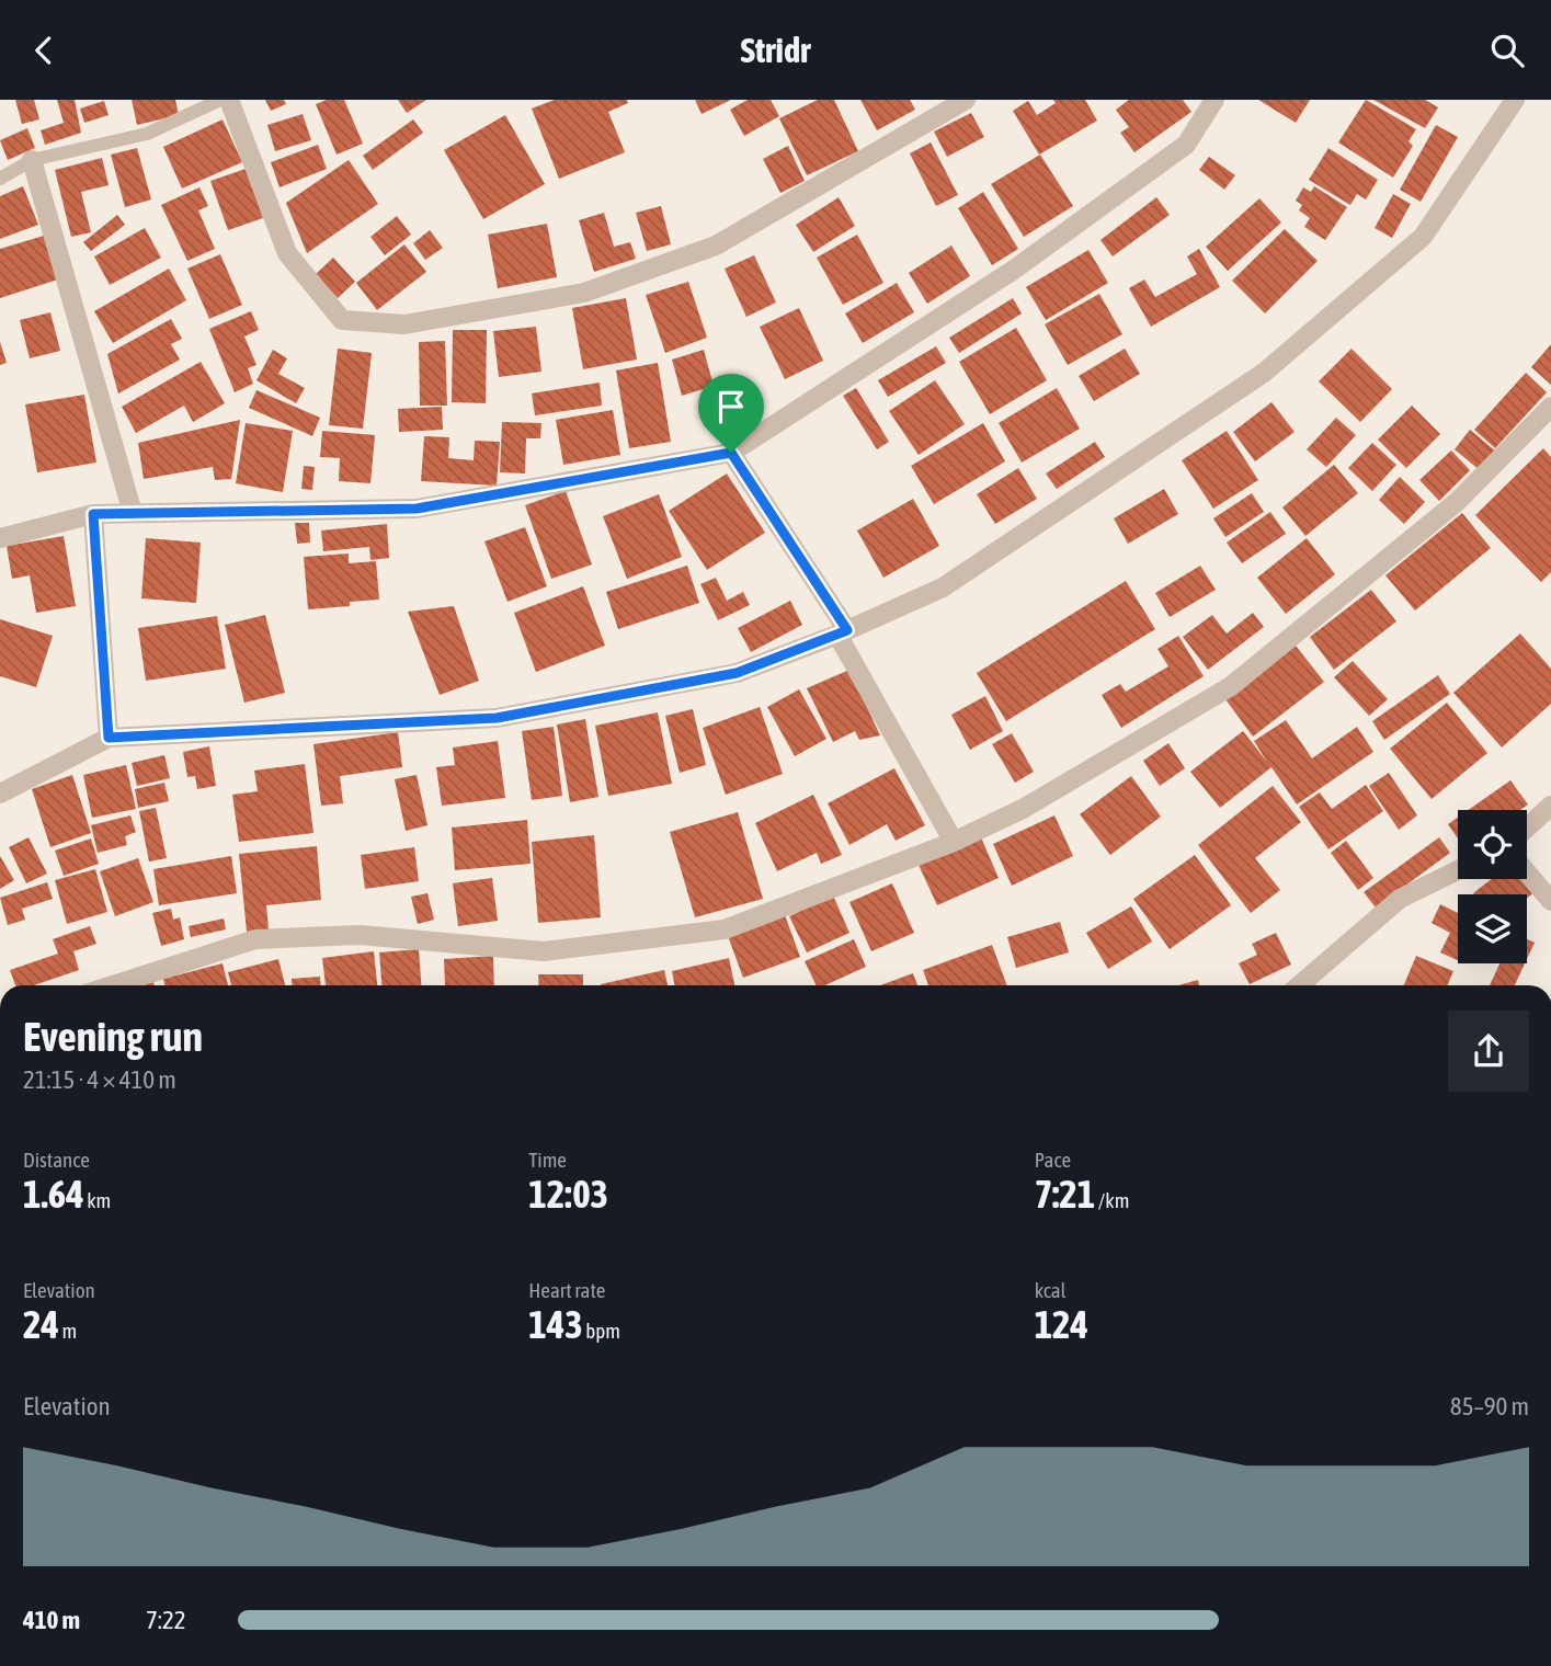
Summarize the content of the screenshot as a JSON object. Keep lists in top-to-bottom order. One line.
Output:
{"page":{"header":"Stridr","heading":["Evening run","21:15 · 4 × 410 m"],"stats":[["Distance","1.64 km"],["Time","12:03"],["Pace","7:21 /km"],["Elevation","24 m"],["Heart rate","143 bpm"],["kcal","124"]],"chart":["Elevation","85–90 m"],"list":[{"name":"410 m","note":"7:22"}]}}
